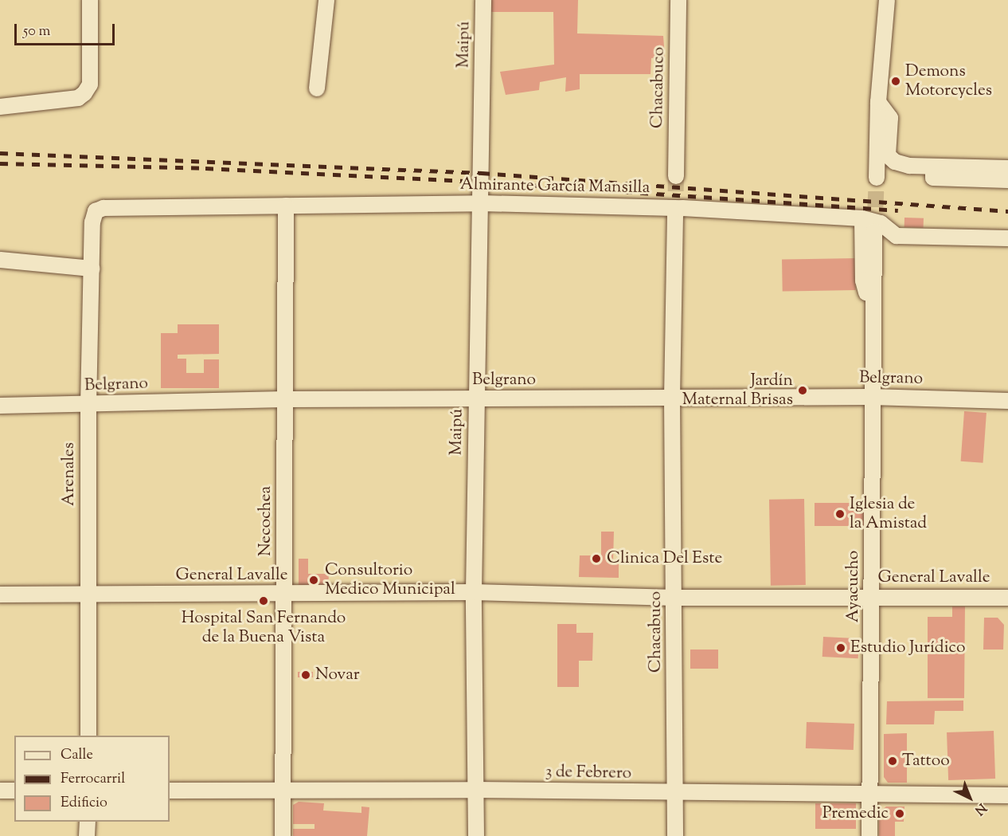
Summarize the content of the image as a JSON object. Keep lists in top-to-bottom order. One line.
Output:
{"streets":{"street":["Maipú","Chacabuco","Almirante García Mansilla","Belgrano","Arenales","Necochea","General Lavalle","Ayacucho","3 de Febrero"]},"crossings":[["Maipú","Almirante García Mansilla"],["Maipú","Belgrano"],["Maipú","General Lavalle"],["Maipú","3 de Febrero"],["Chacabuco","Almirante García Mansilla"],["Chacabuco","Belgrano"],["Chacabuco","General Lavalle"],["Chacabuco","3 de Febrero"],["Almirante García Mansilla","Arenales"],["Almirante García Mansilla","Necochea"],["Almirante García Mansilla","Ayacucho"],["Belgrano","Arenales"],["Belgrano","Necochea"],["Belgrano","Ayacucho"],["Arenales","General Lavalle"],["Necochea","General Lavalle"],["Necochea","3 de Febrero"],["General Lavalle","Ayacucho"],["Ayacucho","3 de Febrero"]],"places":["Demons Motorcycles","Jardín Maternal Brisas","Iglesia de la Amistad","Clinica Del Este","Consultorio Medico Municipal","Hospital San Fernando de la Buena Vista","Estudio Jurídico","Novar","Tattoo","Premedic"],"legend":["Calle","Ferrocarril","Edificio"],"scale_bar":"50 m","north":"bottom right"}
